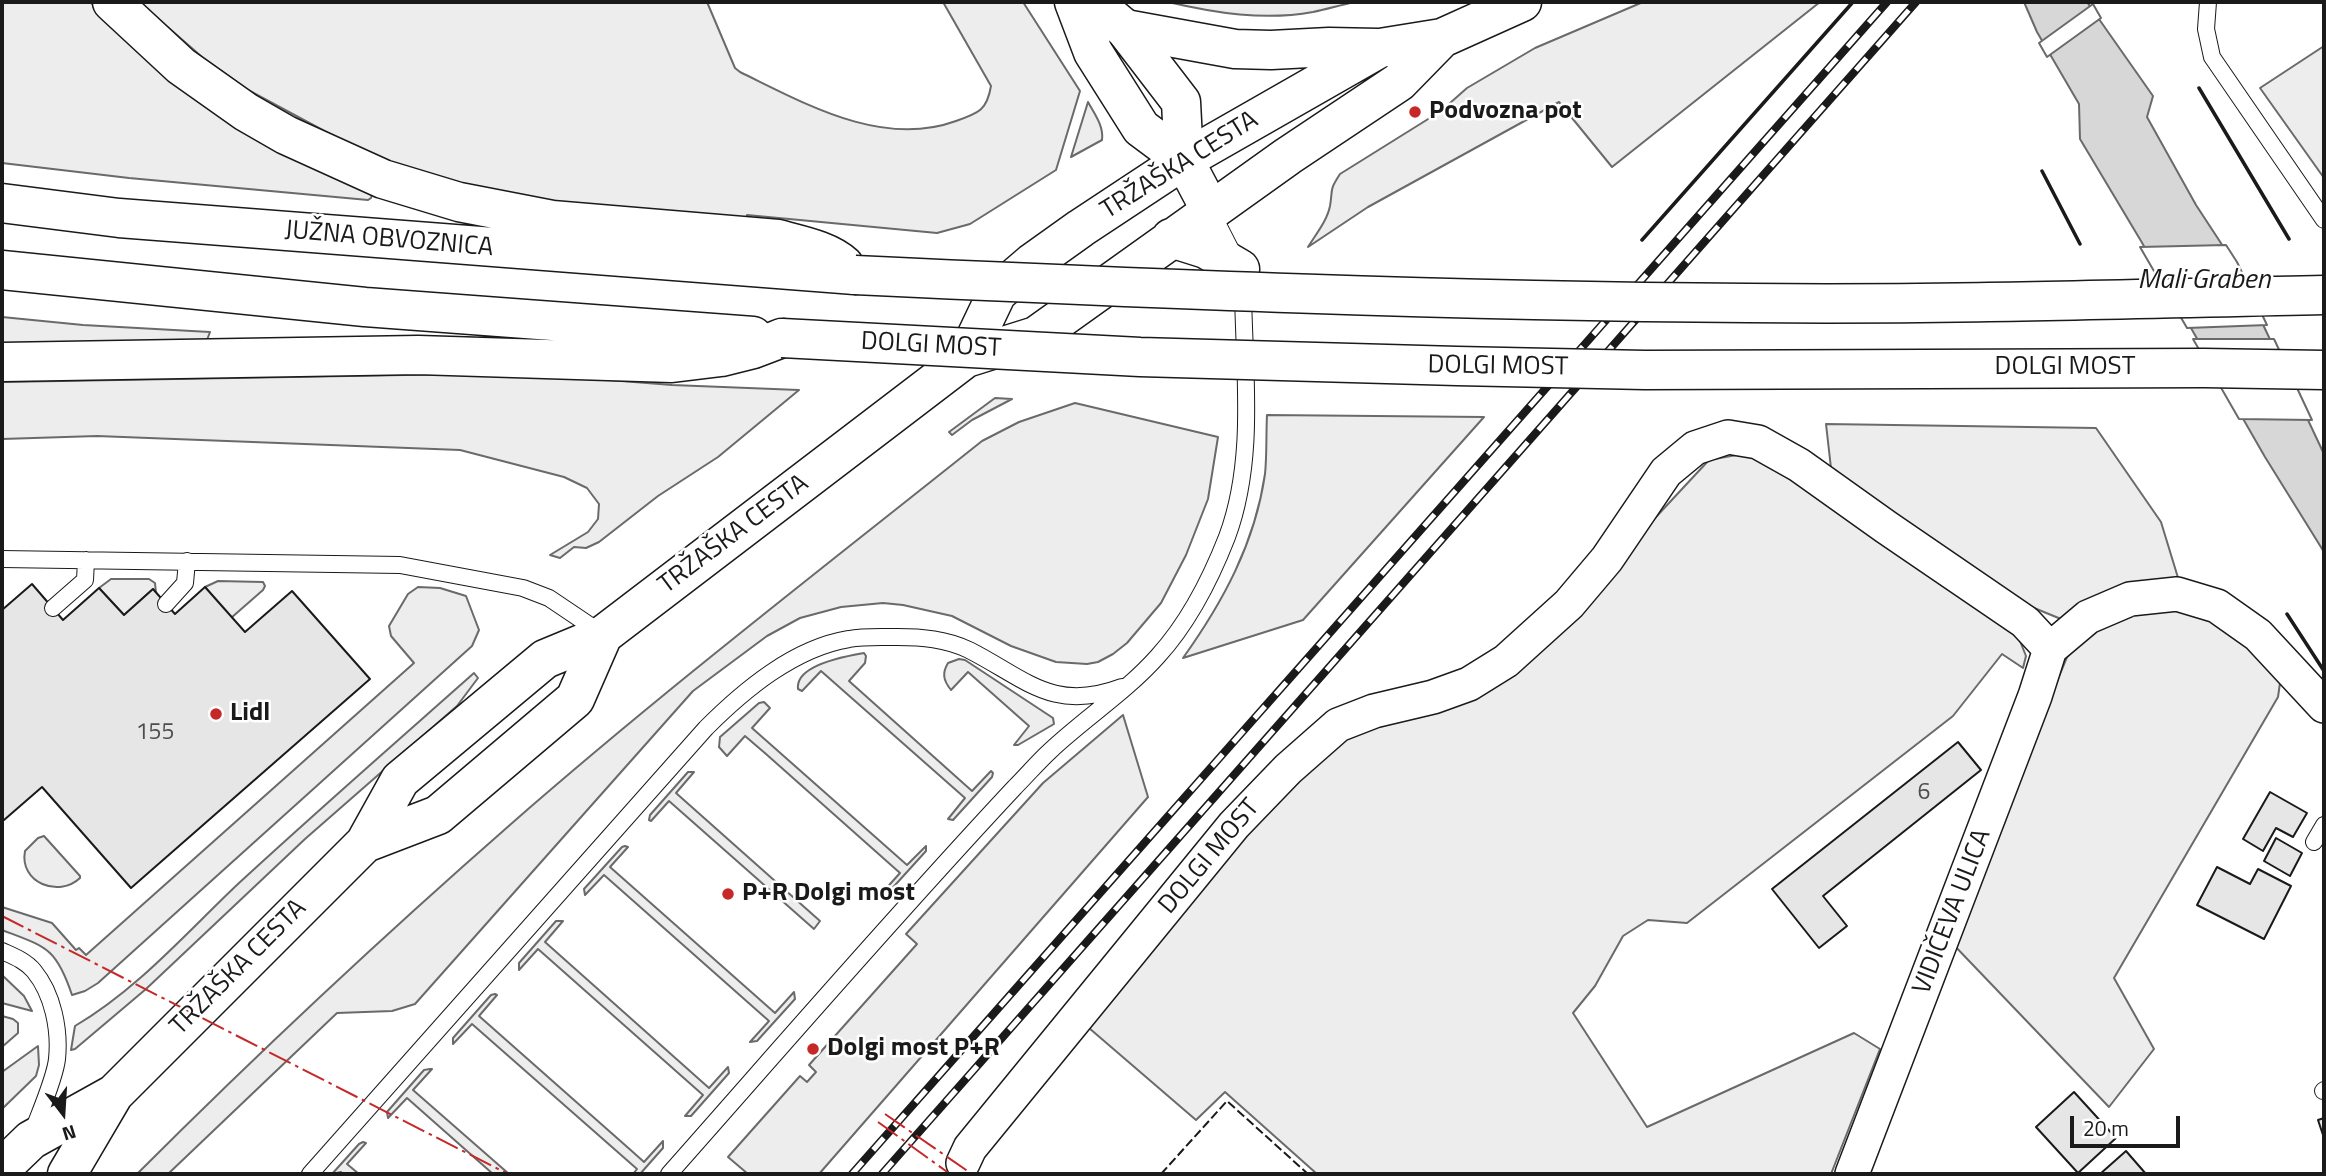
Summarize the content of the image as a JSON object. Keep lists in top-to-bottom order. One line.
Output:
{"streets":{"main road":["TRŽAŠKA CESTA","JUŽNA OBVOZNICA","DOLGI MOST"],"street":["VIDIČEVA ULICA"]},"crossings":[["DOLGI MOST","VIDIČEVA ULICA"]],"water":["Mali Graben"],"places":["Podvozna pot","Lidl","P+R Dolgi most","Dolgi most P+R"],"house_numbers":["155","6"],"scale_bar":"20 m","north":"bottom"}
